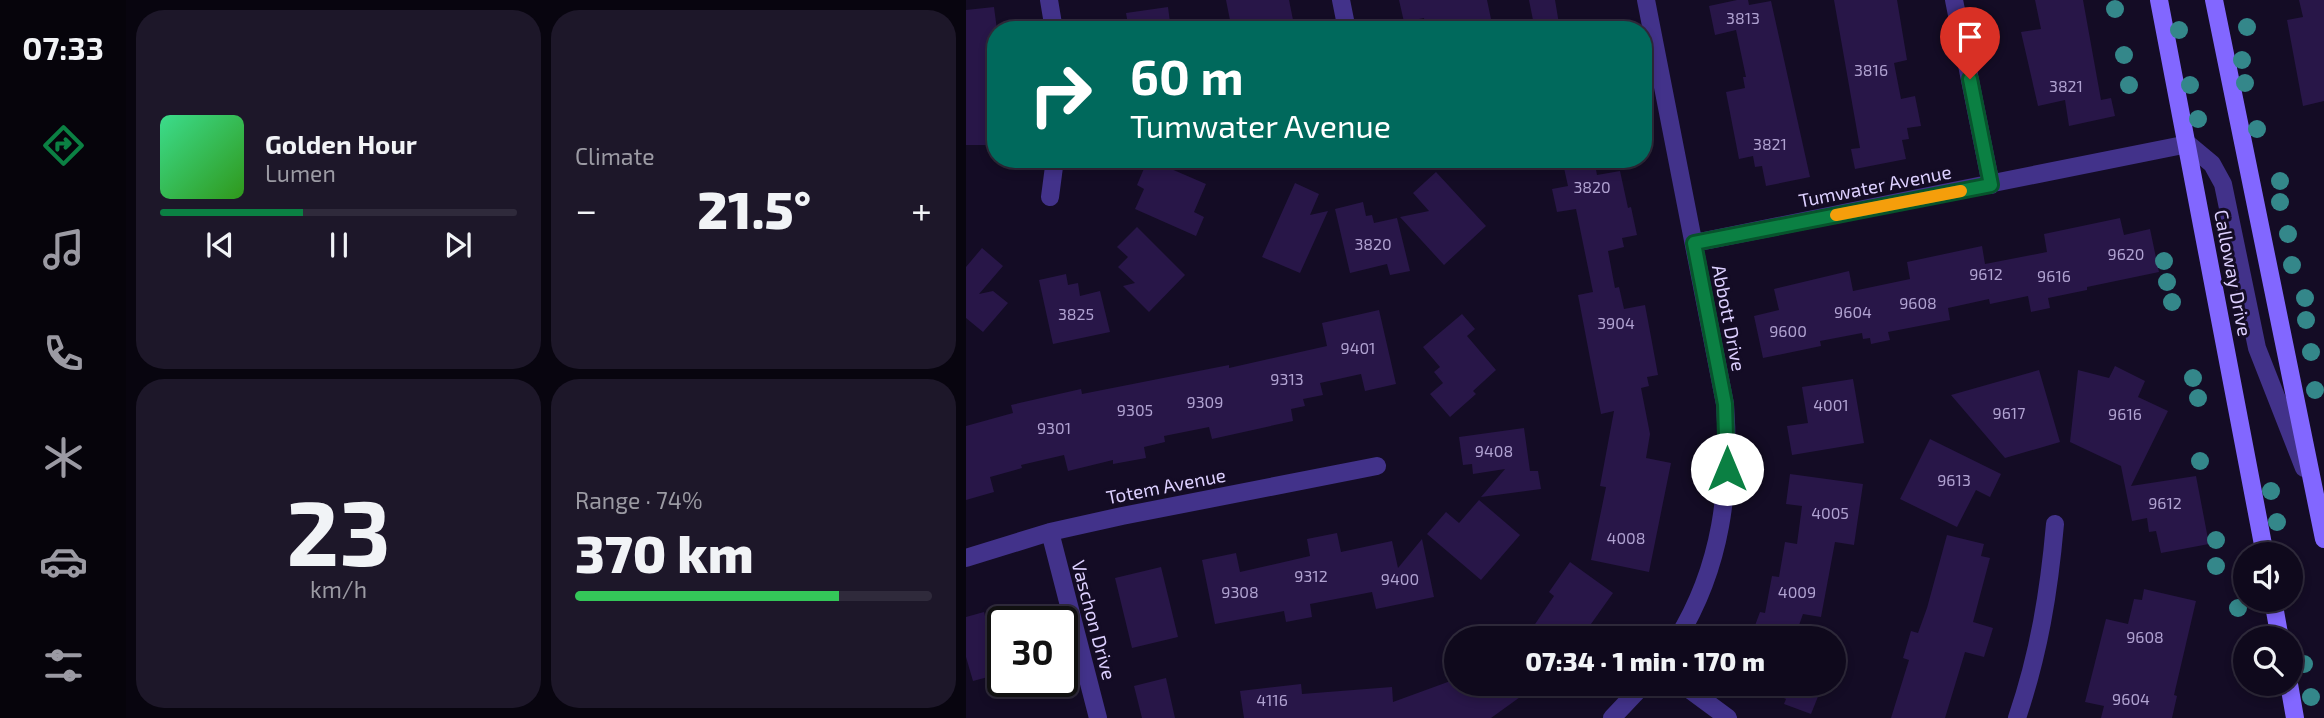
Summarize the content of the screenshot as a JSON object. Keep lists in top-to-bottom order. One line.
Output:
{"streets":{"main road":["Calloway Drive"],"street":["Tumwater Avenue","Abbott Drive","Totem Avenue","Vaschon Drive"]},"crossings":[["Tumwater Avenue","Calloway Drive"],["Tumwater Avenue","Abbott Drive"],["Totem Avenue","Vaschon Drive"]],"house_numbers":["3813","3816","3821","3821","3820","3820","9620","9612","9616","9608","9604","3825","3904","9600","9401","9313","9309","4001","9305","9617","9616","9301","9408","9613","9612","4005","4008","9312","9400","9308","4009","9608","9604","4116"],"page":{"tabs":"07:33","tile":["Climate",["23","km/h"],["Range · 74%","370 km"]],"turn":["60 m","Tumwater Avenue"],"song":["Golden Hour","Lumen"],"heat":["−","21.5°","+"],"limit":"30","trip":"07:34 · 1 min · 170 m"}}
